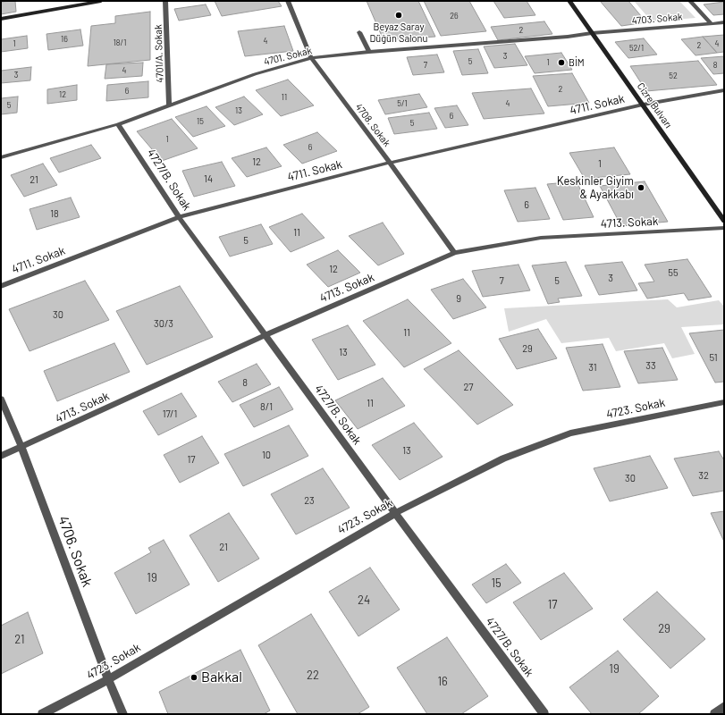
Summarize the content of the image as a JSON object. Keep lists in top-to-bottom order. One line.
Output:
{"streets":{"main road":["Cizre Bulvarı"],"street":["4703. Sokak","4701/A. Sokak","4701. Sokak","4711. Sokak","4708. Sokak","4727/B. Sokak","4713. Sokak","4723. Sokak","4706. Sokak"]},"crossings":[["4703. Sokak","4701. Sokak"],["4703. Sokak","Cizre Bulvarı"],["4701/A. Sokak","4701. Sokak"],["4701. Sokak","Cizre Bulvarı"],["4701. Sokak","4708. Sokak"],["4701. Sokak","4727/B. Sokak"],["4711. Sokak","Cizre Bulvarı"],["4711. Sokak","4708. Sokak"],["4711. Sokak","4727/B. Sokak"],["4708. Sokak","4713. Sokak"],["4727/B. Sokak","4713. Sokak"],["4727/B. Sokak","4723. Sokak"],["4713. Sokak","4706. Sokak"],["4723. Sokak","4706. Sokak"]],"places":["Beyaz Saray Düğün Salonu","BİM","Keskinler Giyim & Ayakkabı","Bakkal"],"house_numbers":["26","2","16","4","18/1","1","4","2","52/1","3","5","1","7","8","4","3","52","2","6","12","11","5/1","4","5","13","6","15","5","1","6","12","1","14","21","6","18","11","5","12","55","3","7","5","9","30","30/3","11","29","13","51","33","31","8","27","11","8/1","17/1","13","10","17","32","30","23","21","19","15","24","17","29","21","19","22","16"]}
